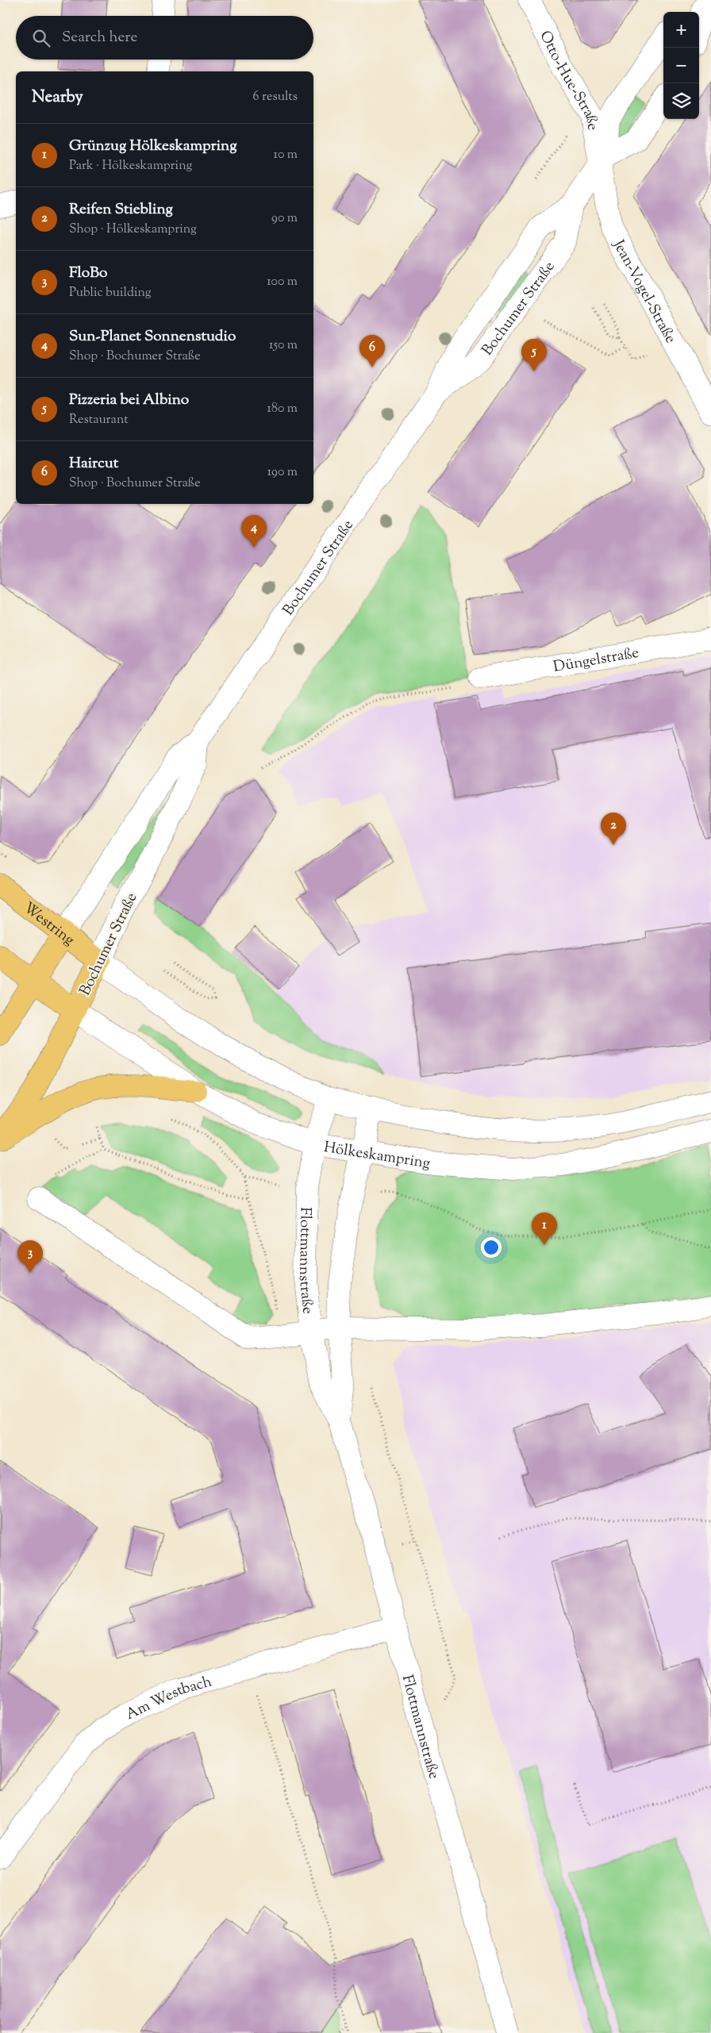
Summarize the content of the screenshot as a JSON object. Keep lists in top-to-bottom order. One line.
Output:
{"streets":{"main road":["Bochumer Straße","Westring"],"street":["Otto-Hue-Straße","Jean-Vogel-Straße","Düngelstraße","Hölkeskampring","Flottmannstraße","Am Westbach"]},"crossings":[["Otto-Hue-Straße","Jean-Vogel-Straße"],["Otto-Hue-Straße","Bochumer Straße"],["Jean-Vogel-Straße","Bochumer Straße"],["Bochumer Straße","Westring"],["Bochumer Straße","Hölkeskampring"],["Hölkeskampring","Flottmannstraße"],["Flottmannstraße","Am Westbach"]],"page":{"map_buttons":["+","−"],"search":"Search here","heading":["Nearby","6 results"],"list":[{"mark":"1","name":"Grünzug Hölkeskampring","note":"Park · Hölkeskampring","value":"10 m"},{"mark":"2","name":"Reifen Stiebling","note":"Shop · Hölkeskampring","value":"90 m"},{"mark":"3","name":"FloBo","note":"Public building","value":"100 m"},{"mark":"4","name":"Sun-Planet Sonnenstudio","note":"Shop · Bochumer Straße","value":"150 m"},{"mark":"5","name":"Pizzeria bei Albino","note":"Restaurant","value":"180 m"},{"mark":"6","name":"Haircut","note":"Shop · Bochumer Straße","value":"190 m"}],"pins":["6","5","4","2","1","3"]}}
